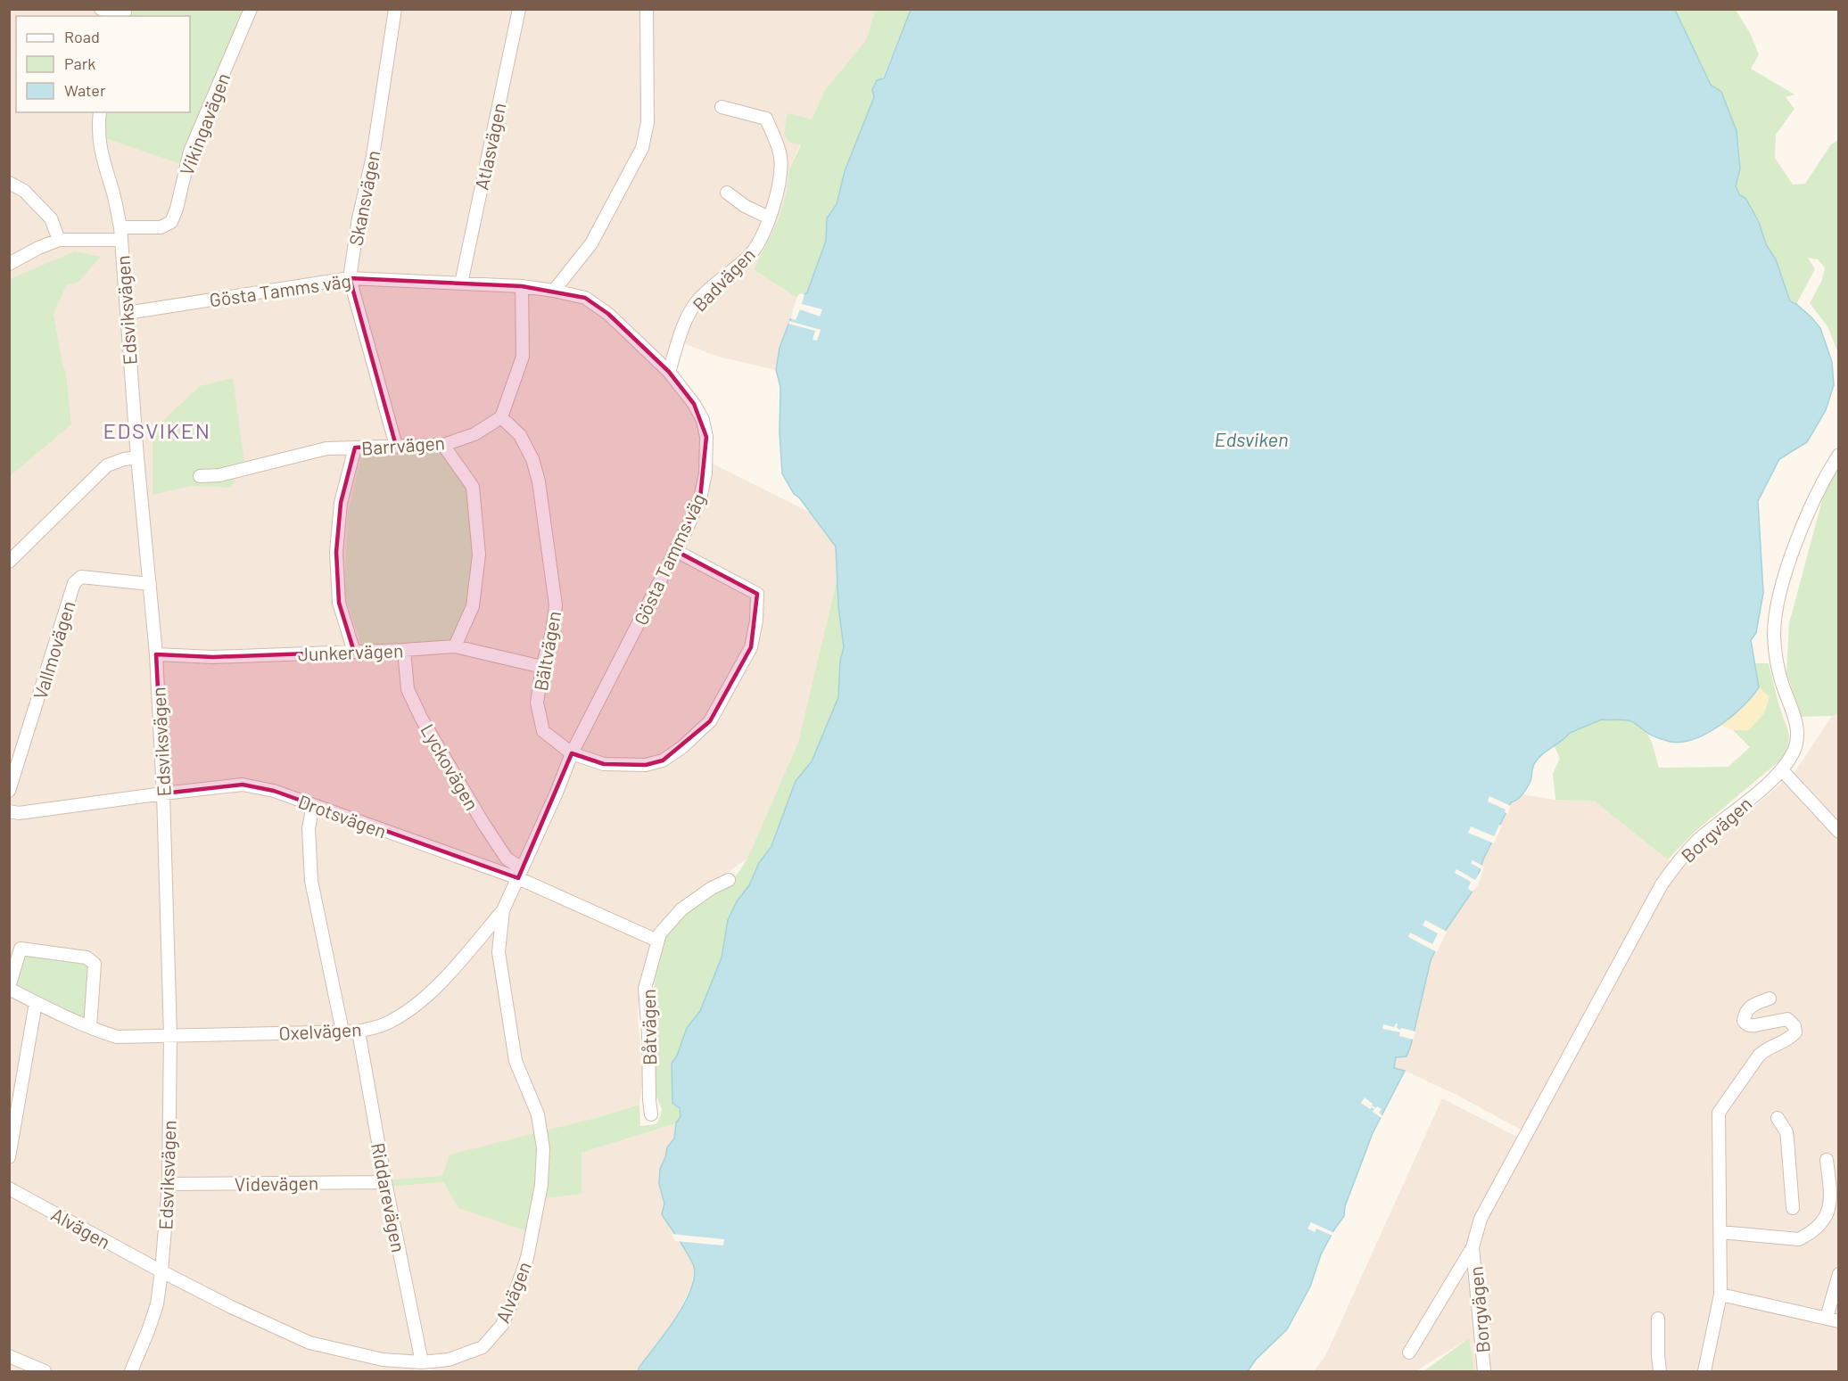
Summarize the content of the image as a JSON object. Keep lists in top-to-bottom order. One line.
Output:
{"streets":{"street":["Vikingavägen","Atlasvägen","Skansvägen","Badvägen","Gösta Tamms väg","Edsviksvägen","Barrvägen","Vallmovägen","Bältvägen","Junkervägen","Lyckovägen","Drotsvägen","Borgvägen","Båtvägen","Oxelvägen","Videvägen","Riddarevägen","Alvägen"]},"crossings":[["Vikingavägen","Edsviksvägen"],["Atlasvägen","Gösta Tamms väg"],["Skansvägen","Gösta Tamms väg"],["Skansvägen","Barrvägen"],["Badvägen","Gösta Tamms väg"],["Gösta Tamms väg","Edsviksvägen"],["Gösta Tamms väg","Bältvägen"],["Gösta Tamms väg","Lyckovägen"],["Gösta Tamms väg","Drotsvägen"],["Gösta Tamms väg","Alvägen"],["Edsviksvägen","Vallmovägen"],["Edsviksvägen","Junkervägen"],["Edsviksvägen","Drotsvägen"],["Edsviksvägen","Oxelvägen"],["Edsviksvägen","Videvägen"],["Edsviksvägen","Alvägen"],["Barrvägen","Bältvägen"],["Bältvägen","Junkervägen"],["Junkervägen","Lyckovägen"],["Lyckovägen","Drotsvägen"],["Lyckovägen","Alvägen"],["Drotsvägen","Båtvägen"],["Drotsvägen","Alvägen"],["Oxelvägen","Riddarevägen"],["Oxelvägen","Alvägen"],["Videvägen","Riddarevägen"],["Riddarevägen","Alvägen"]],"districts":["EDSVIKEN"],"water":["Edsviken"],"legend":["Road","Park","Water"]}
